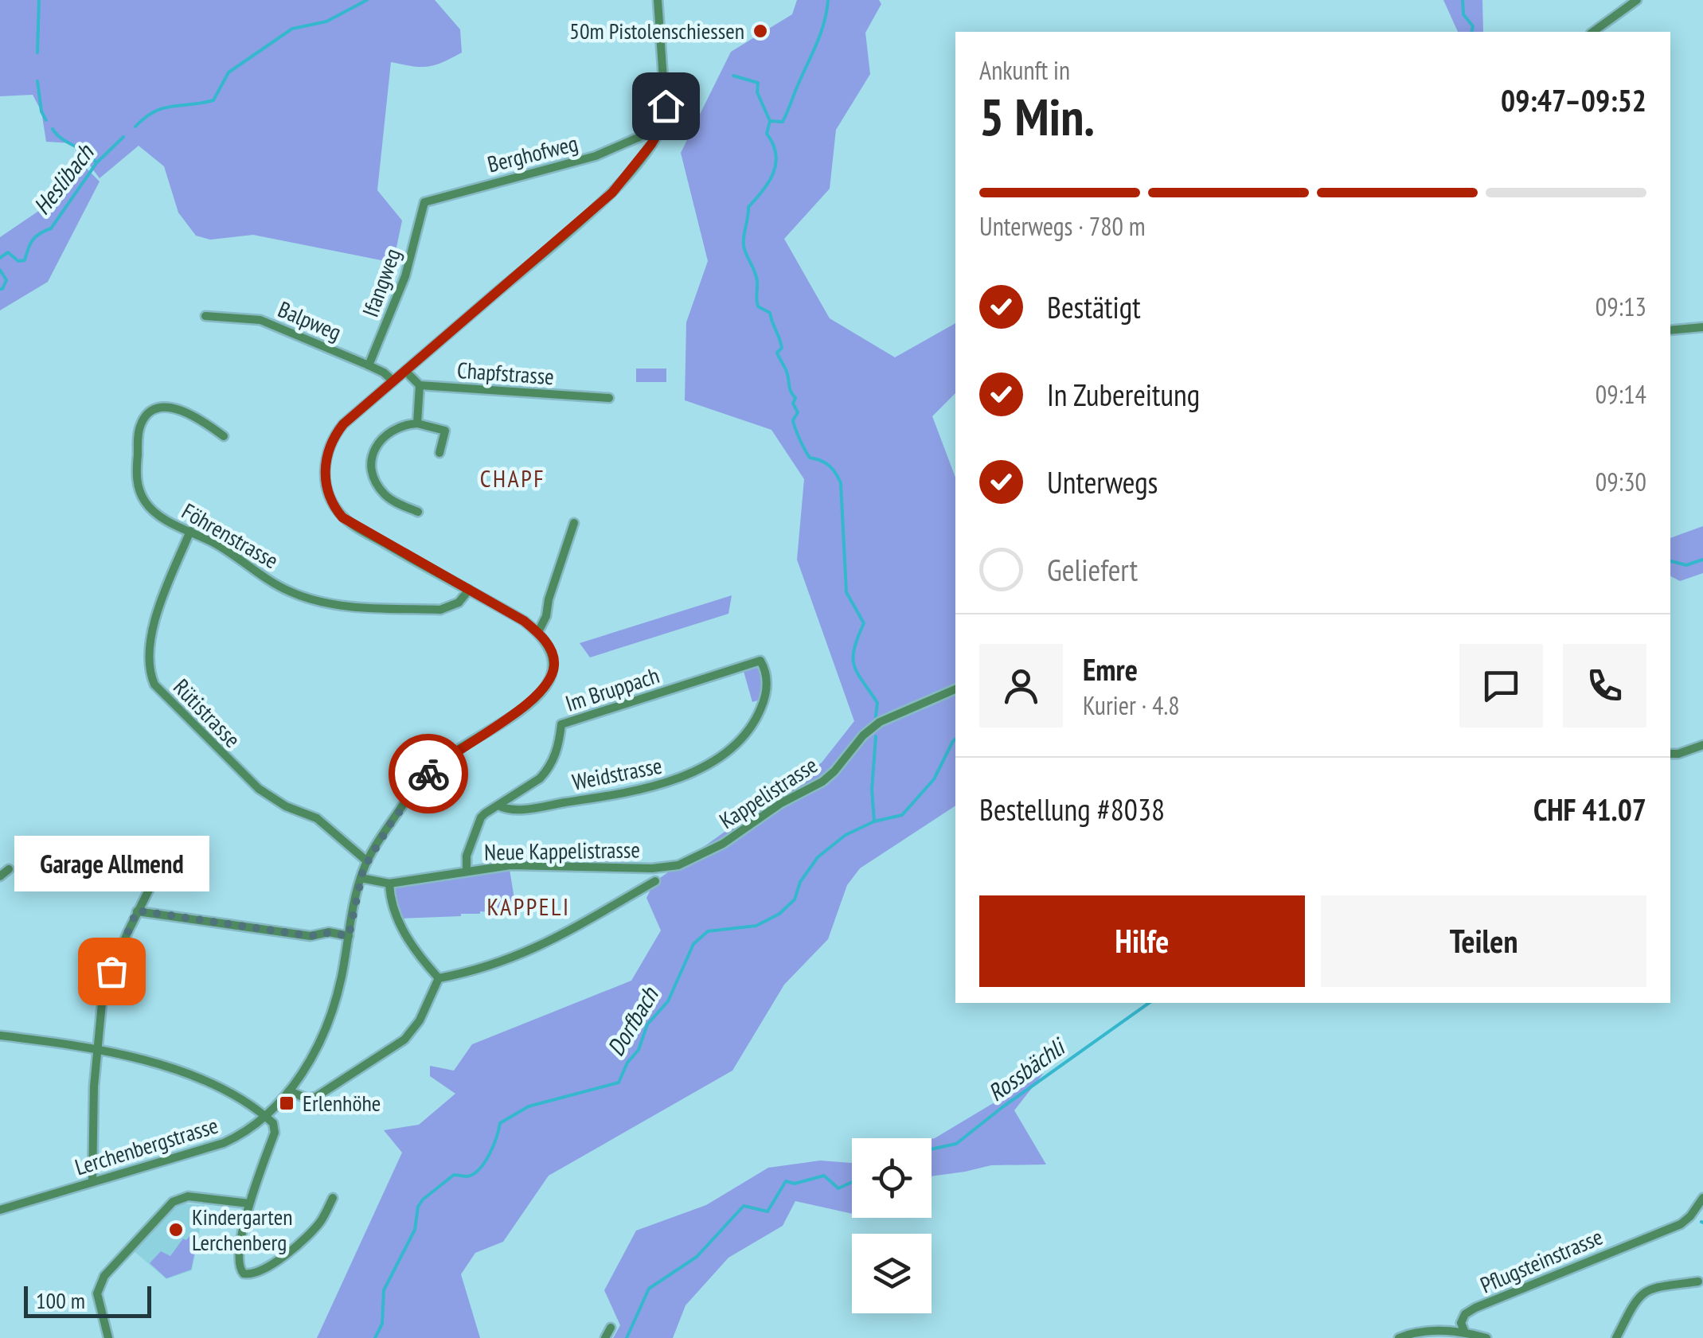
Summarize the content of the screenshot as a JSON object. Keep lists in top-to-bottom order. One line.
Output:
{"streets":{"street":["Berghofweg","Ifangweg","Balpweg","Chapfstrasse","Föhrenstrasse","Im Bruppach","Rütistrasse","Weidstrasse","Kappelistrasse","Neue Kappelistrasse","Lerchenbergstrasse","Pflugsteinstrasse"]},"crossings":[["Berghofweg","Ifangweg"],["Ifangweg","Balpweg"],["Föhrenstrasse","Rütistrasse"],["Im Bruppach","Weidstrasse"],["Im Bruppach","Neue Kappelistrasse"],["Rütistrasse","Lerchenbergstrasse"],["Kappelistrasse","Neue Kappelistrasse"],["Neue Kappelistrasse","Lerchenbergstrasse"]],"districts":["CHAPF","KAPPELI"],"water":["Heslibach","Dorfbach","Rossbächli"],"places":{"other":["50m Pistolenschiessen","Garage Allmend","Kindergarten Lerchenberg"],"transit":["Erlenhöhe"]},"scale_bar":"100 m","page":{"heading":["5 Min.","Ankunft in","09:47–09:52"],"panel":["Emre","Kurier · 4.8","Bestellung #8038","CHF 41.07"],"bar":"Unterwegs · 780 m","list":[["Bestätigt","09:13"],["In Zubereitung","09:14"],["Unterwegs","09:30"],"Geliefert"],"bubble":"Garage Allmend","buttons":["Hilfe","Teilen"],"scale":"100 m"}}
